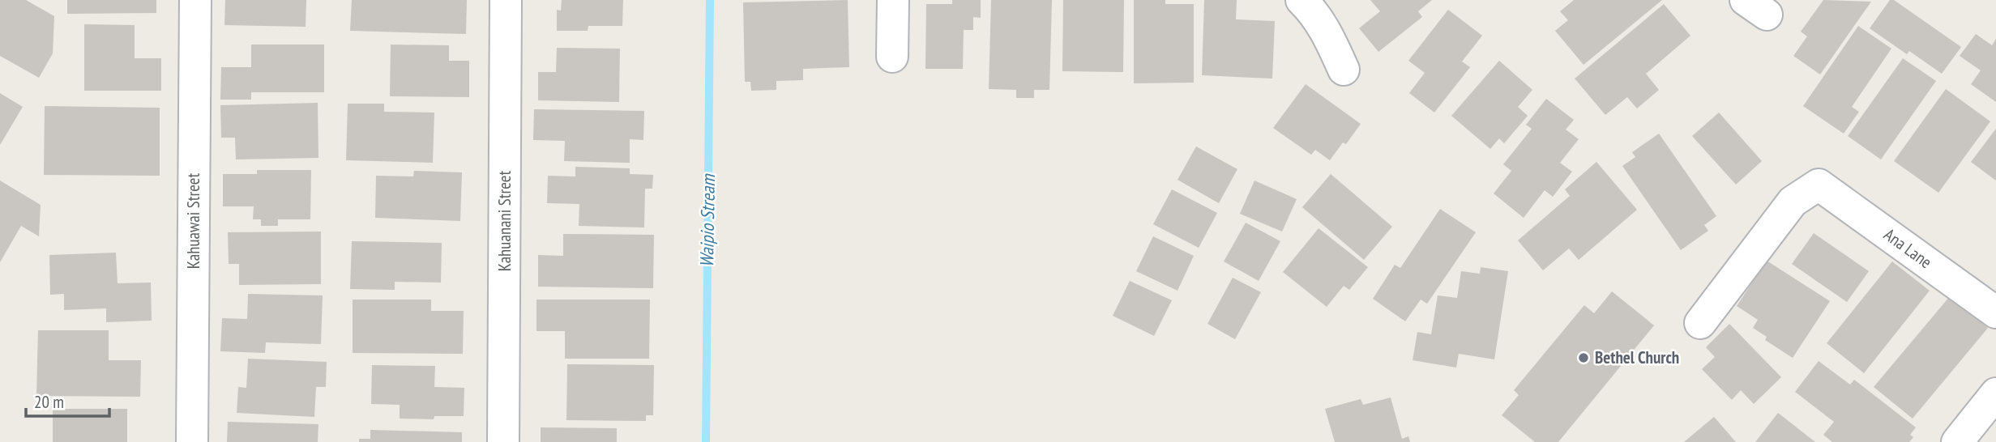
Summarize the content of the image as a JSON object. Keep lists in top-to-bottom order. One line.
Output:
{"streets":{"street":["Kahuawai Street","Kahuanani Street","Ana Lane"]},"water":["Waipio Stream"],"places":["Bethel Church"],"scale_bar":"20 m"}
